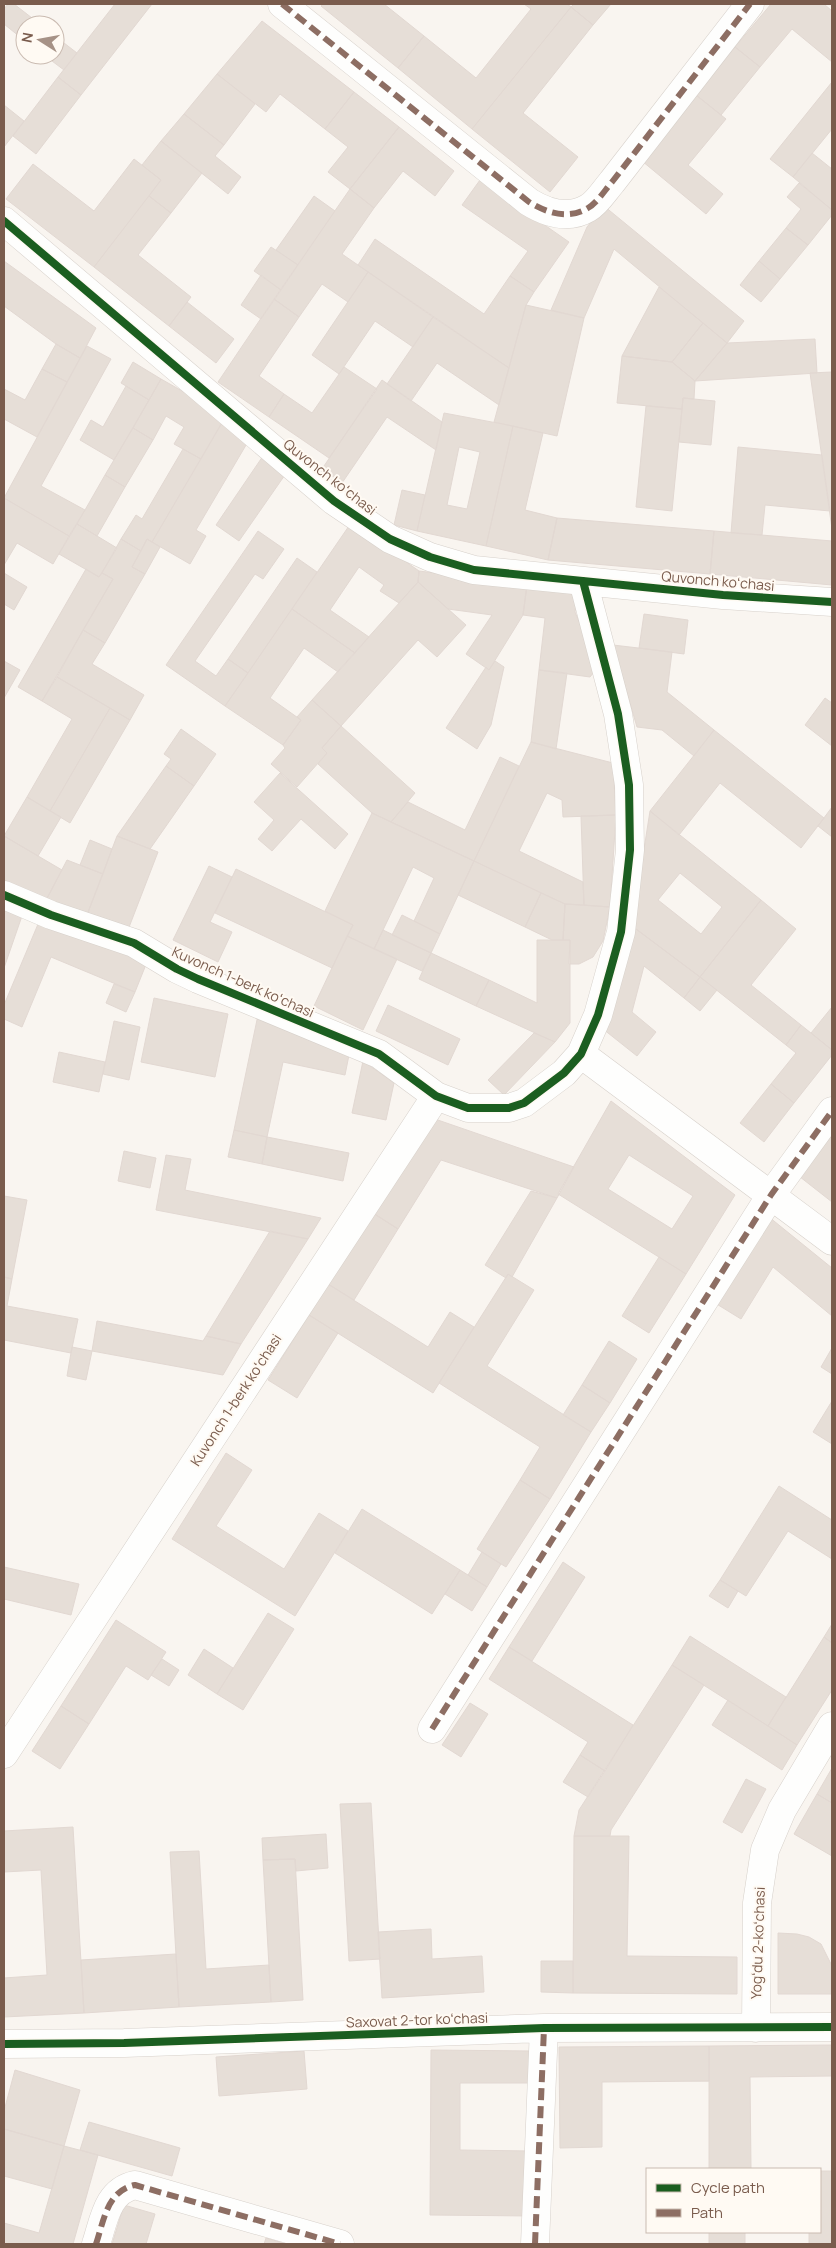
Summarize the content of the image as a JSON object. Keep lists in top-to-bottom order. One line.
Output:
{"streets":{"street":["Quvonch koʻchasi","Kuvonch 1-berk koʻchasi","Yogʻdu 2-koʻchasi","Saxovat 2-tor koʻchasi"]},"crossings":[["Yogʻdu 2-koʻchasi","Saxovat 2-tor koʻchasi"]],"legend":["Cycle path","Path"],"north":"left"}
